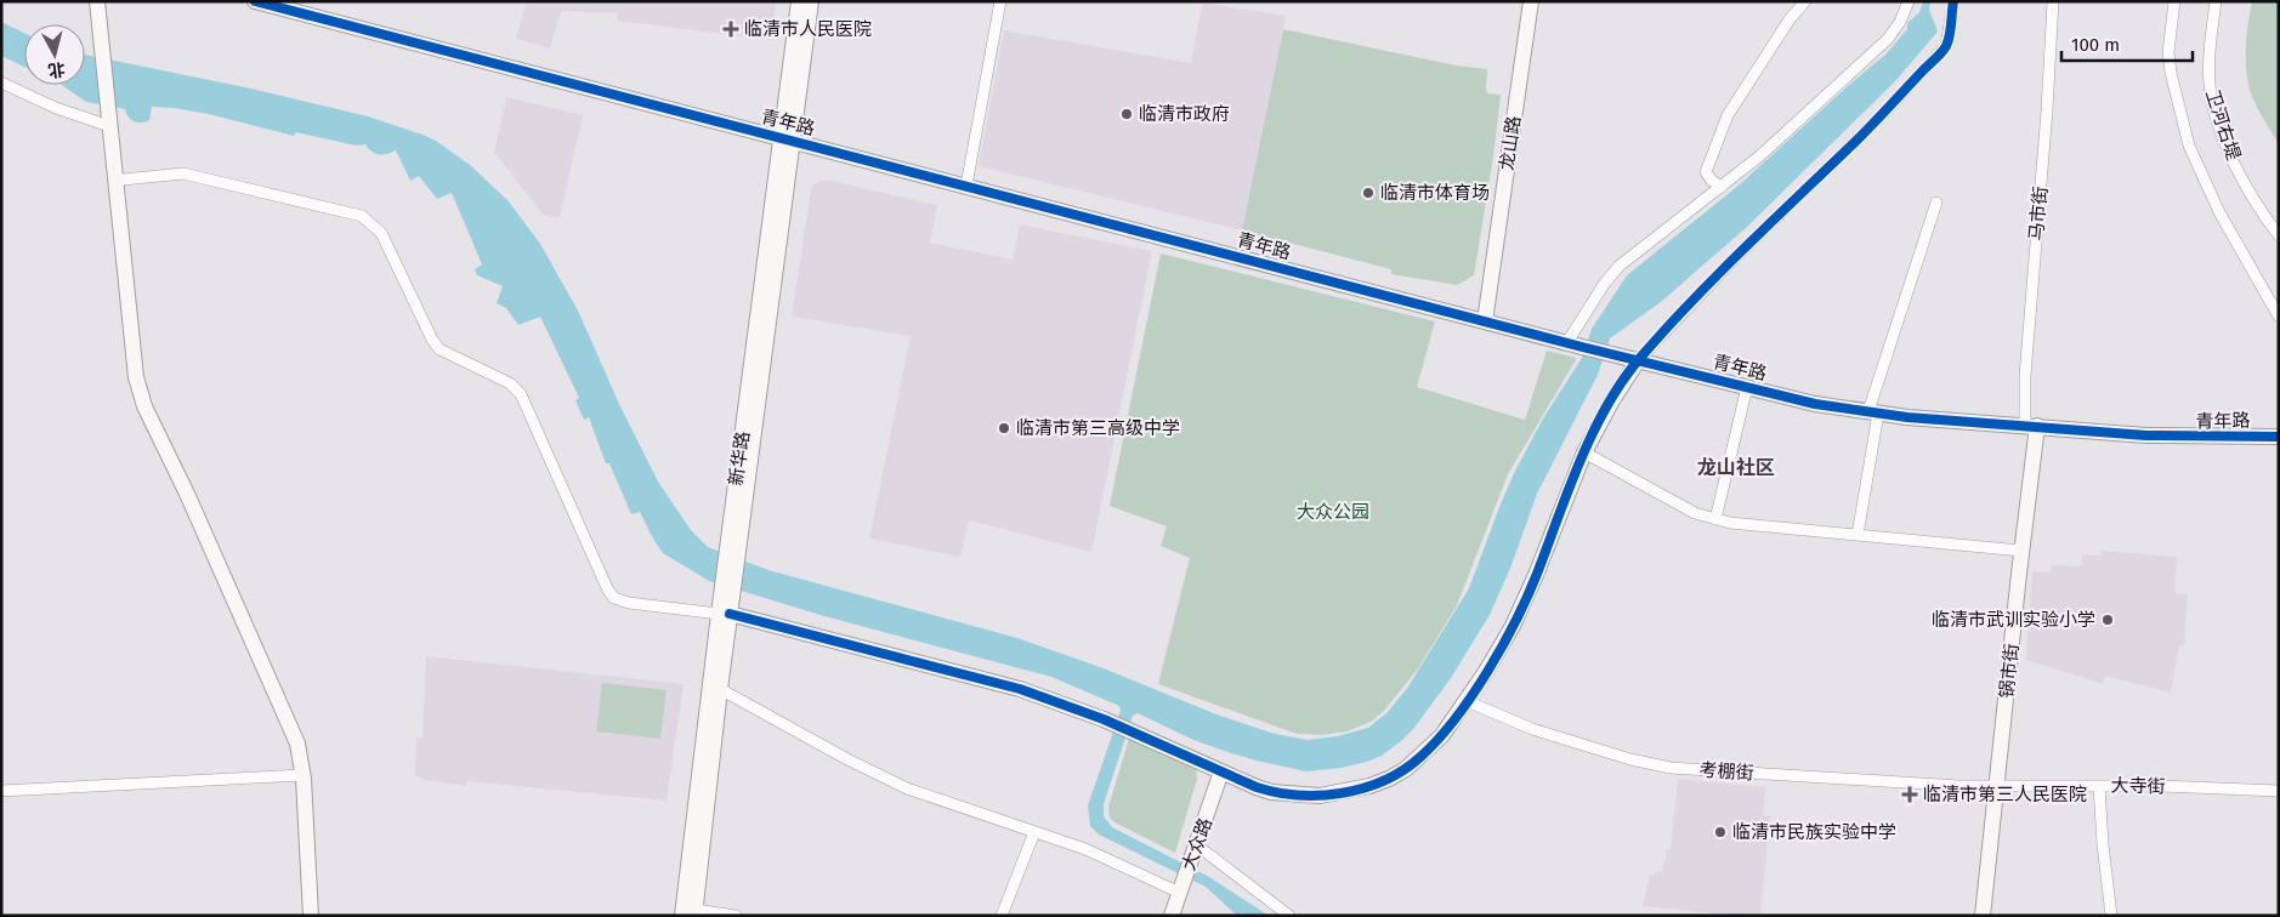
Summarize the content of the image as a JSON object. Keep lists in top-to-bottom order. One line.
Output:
{"streets":{"street":["青年路","卫河右堤","龙山路","马市街","新华路","锅市街","考棚街","大寺街","大众路"]},"crossings":[["青年路","龙山路"],["青年路","马市街"],["青年路","新华路"],["青年路","锅市街"],["马市街","锅市街"],["锅市街","考棚街"],["锅市街","大寺街"],["考棚街","大寺街"]],"districts":["龙山社区"],"parks":["大众公园"],"places":{"health":["临清市人民医院","临清市第三人民医院"],"other":["临清市政府","临清市体育场","临清市第三高级中学","临清市武训实验小学","临清市民族实验中学"]},"scale_bar":"100 m","north":"bottom"}
